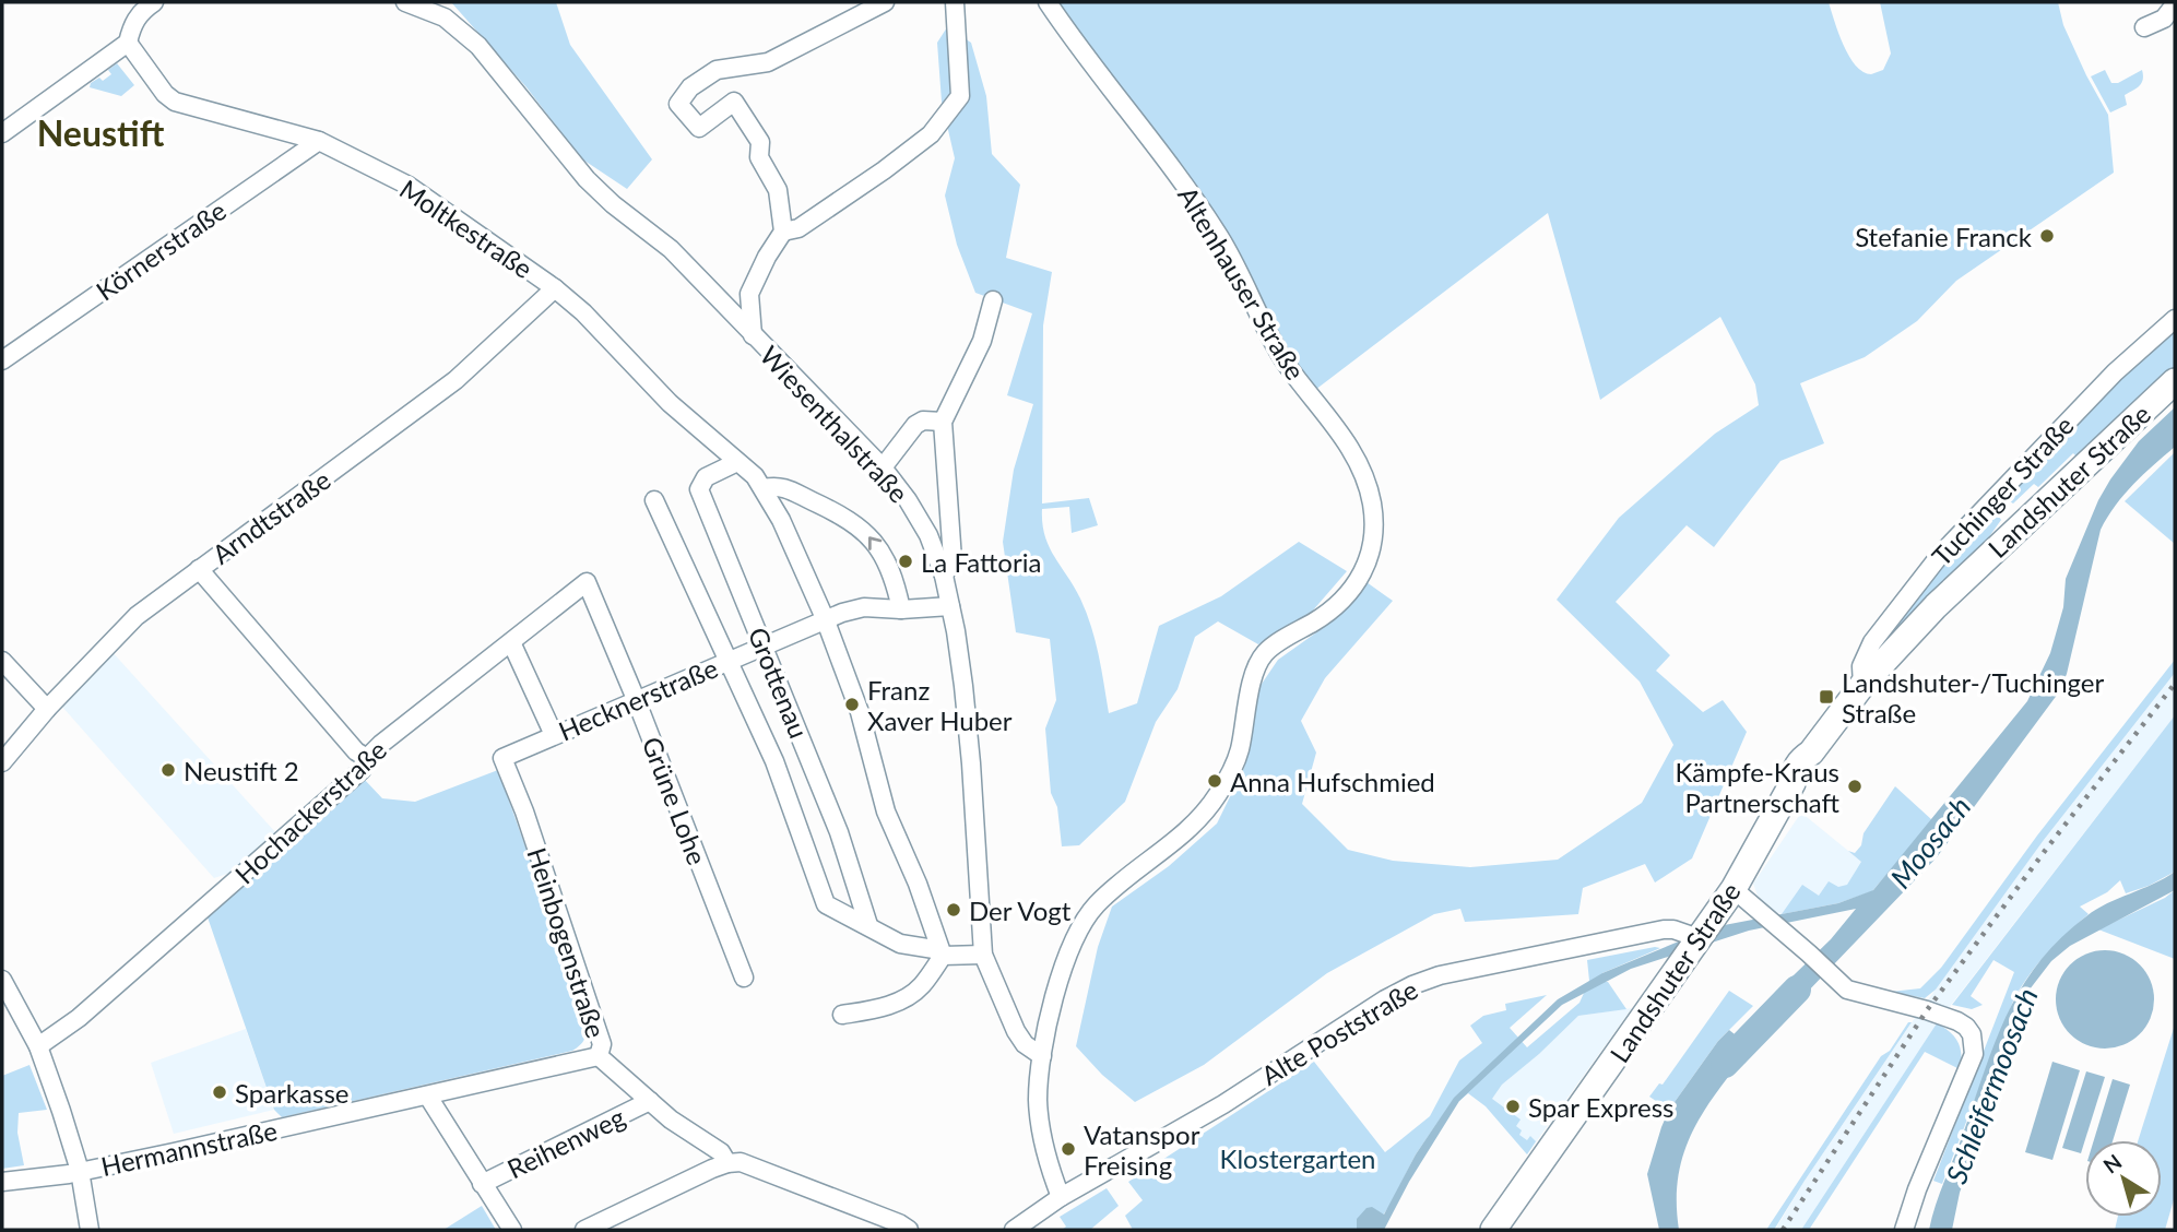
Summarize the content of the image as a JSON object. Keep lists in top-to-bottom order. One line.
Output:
{"streets":{"main road":["Landshuter Straße"],"street":["Moltkestraße","Körnerstraße","Altenhauser Straße","Wiesenthalstraße","Tuchinger Straße","Arndtstraße","Grottenau","Hecknerstraße","Grüne Lohe","Hochackerstraße","Heinbogenstraße","Alte Poststraße","Reihenweg","Hermannstraße"]},"crossings":[["Moltkestraße","Körnerstraße"],["Moltkestraße","Arndtstraße"],["Moltkestraße","Grottenau"],["Moltkestraße","Hecknerstraße"],["Altenhauser Straße","Wiesenthalstraße"],["Wiesenthalstraße","Grottenau"],["Wiesenthalstraße","Hecknerstraße"],["Landshuter Straße","Tuchinger Straße"],["Landshuter Straße","Alte Poststraße"],["Grottenau","Hecknerstraße"],["Hecknerstraße","Grüne Lohe"],["Hecknerstraße","Heinbogenstraße"],["Grüne Lohe","Hochackerstraße"],["Heinbogenstraße","Reihenweg"],["Heinbogenstraße","Hermannstraße"]],"districts":["Neustift"],"water":["Moosach","Schleifermoosach"],"parks":["Klostergarten"],"places":{"other":["Stefanie Franck","La Fattoria","Franz Xaver Huber","Neustift 2","Anna Hufschmied","Kämpfe-Kraus Partnerschaft","Der Vogt","Sparkasse","Spar Express","Vatanspor Freising"],"transit":["Landshuter-/Tuchinger Straße"]},"north":"top left"}
